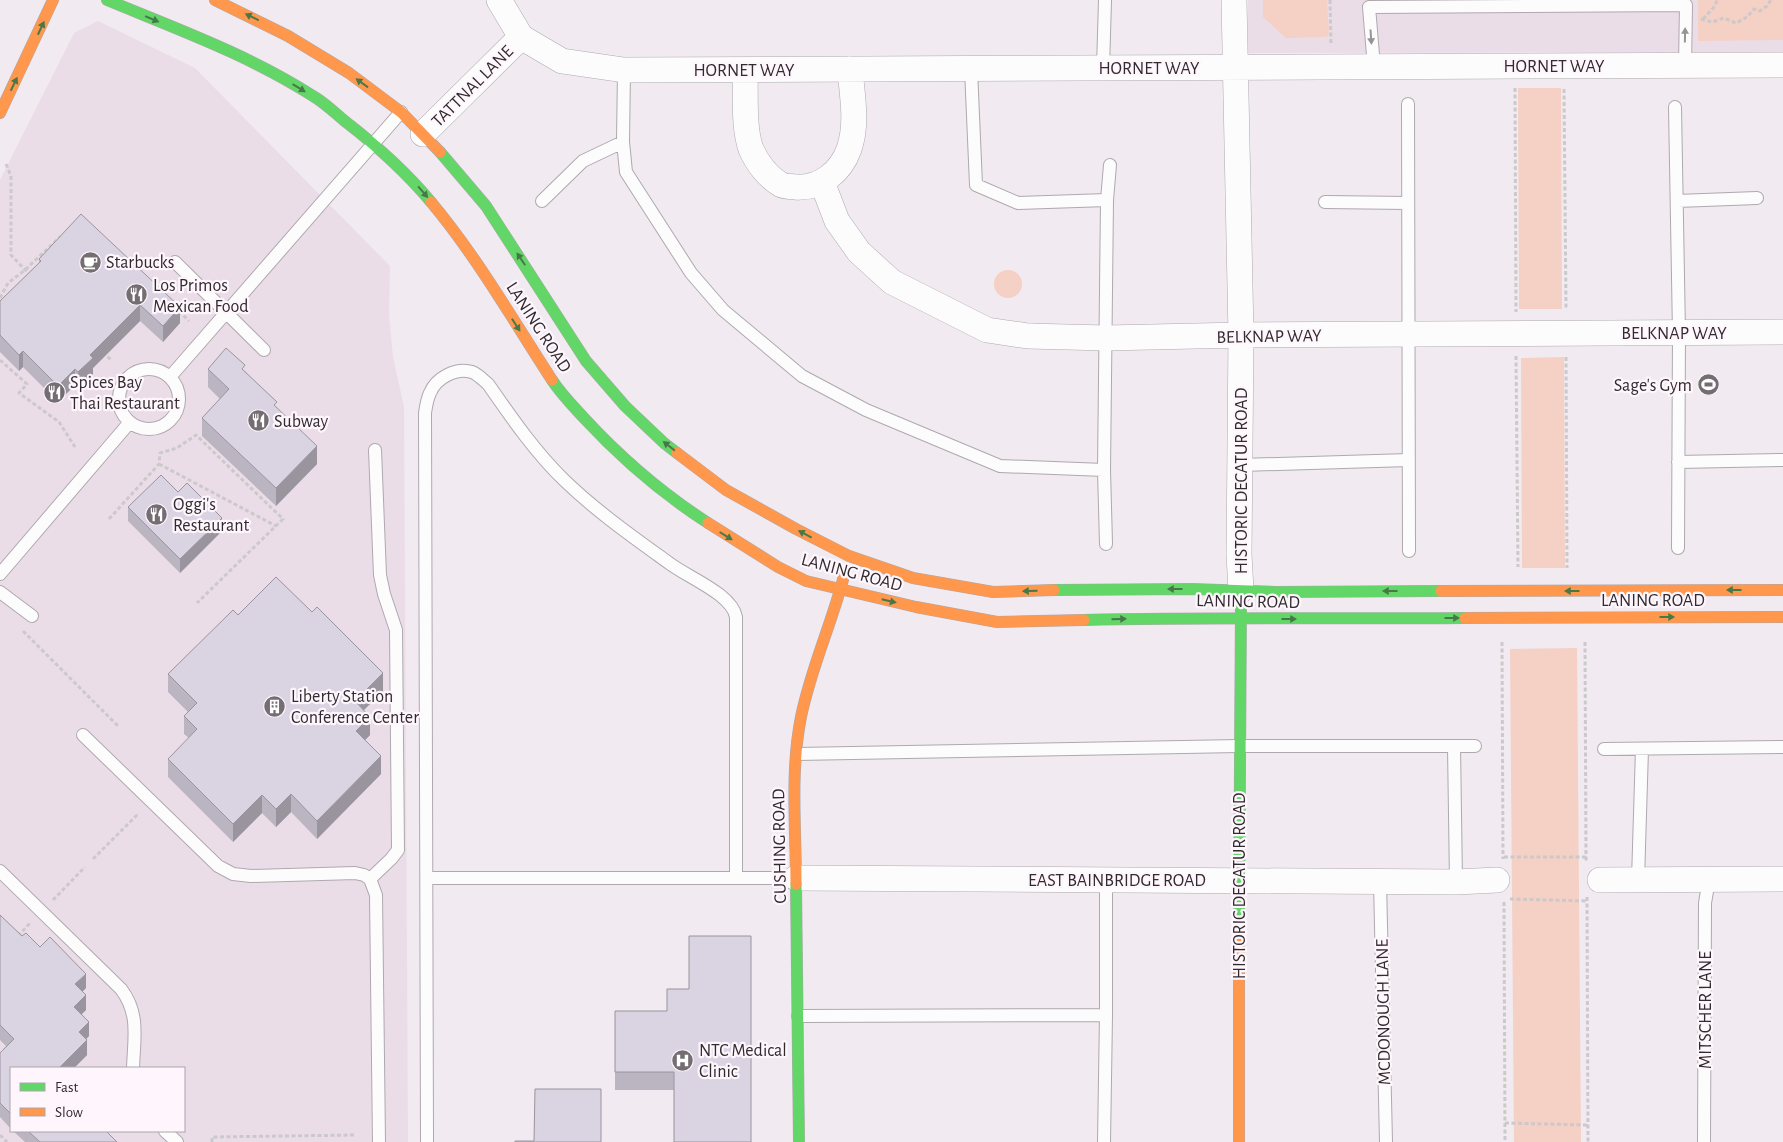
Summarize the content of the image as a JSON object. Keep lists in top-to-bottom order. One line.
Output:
{"streets":{"street":["HORNET WAY","TATTNAL LANE","LANING ROAD","BELKNAP WAY","HISTORIC DECATUR ROAD","CUSHING ROAD","EAST BAINBRIDGE ROAD"],"lane":["MITSCHER LANE","MCDONOUGH LANE"]},"crossings":[["HORNET WAY","TATTNAL LANE"],["HORNET WAY","BELKNAP WAY"],["HORNET WAY","HISTORIC DECATUR ROAD"],["TATTNAL LANE","LANING ROAD"],["LANING ROAD","HISTORIC DECATUR ROAD"],["LANING ROAD","CUSHING ROAD"],["BELKNAP WAY","HISTORIC DECATUR ROAD"],["HISTORIC DECATUR ROAD","EAST BAINBRIDGE ROAD"],["CUSHING ROAD","EAST BAINBRIDGE ROAD"],["EAST BAINBRIDGE ROAD","MCDONOUGH LANE"]],"places":{"cafe":["Starbucks"],"restaurant":["Los Primos Mexican Food","Spices Bay Thai Restaurant","Subway","Oggi's Restaurant"],"sports":["Sage's Gym"],"building":["Liberty Station Conference Center"],"hospital":["NTC Medical Clinic"]},"legend":["Fast","Slow"]}
